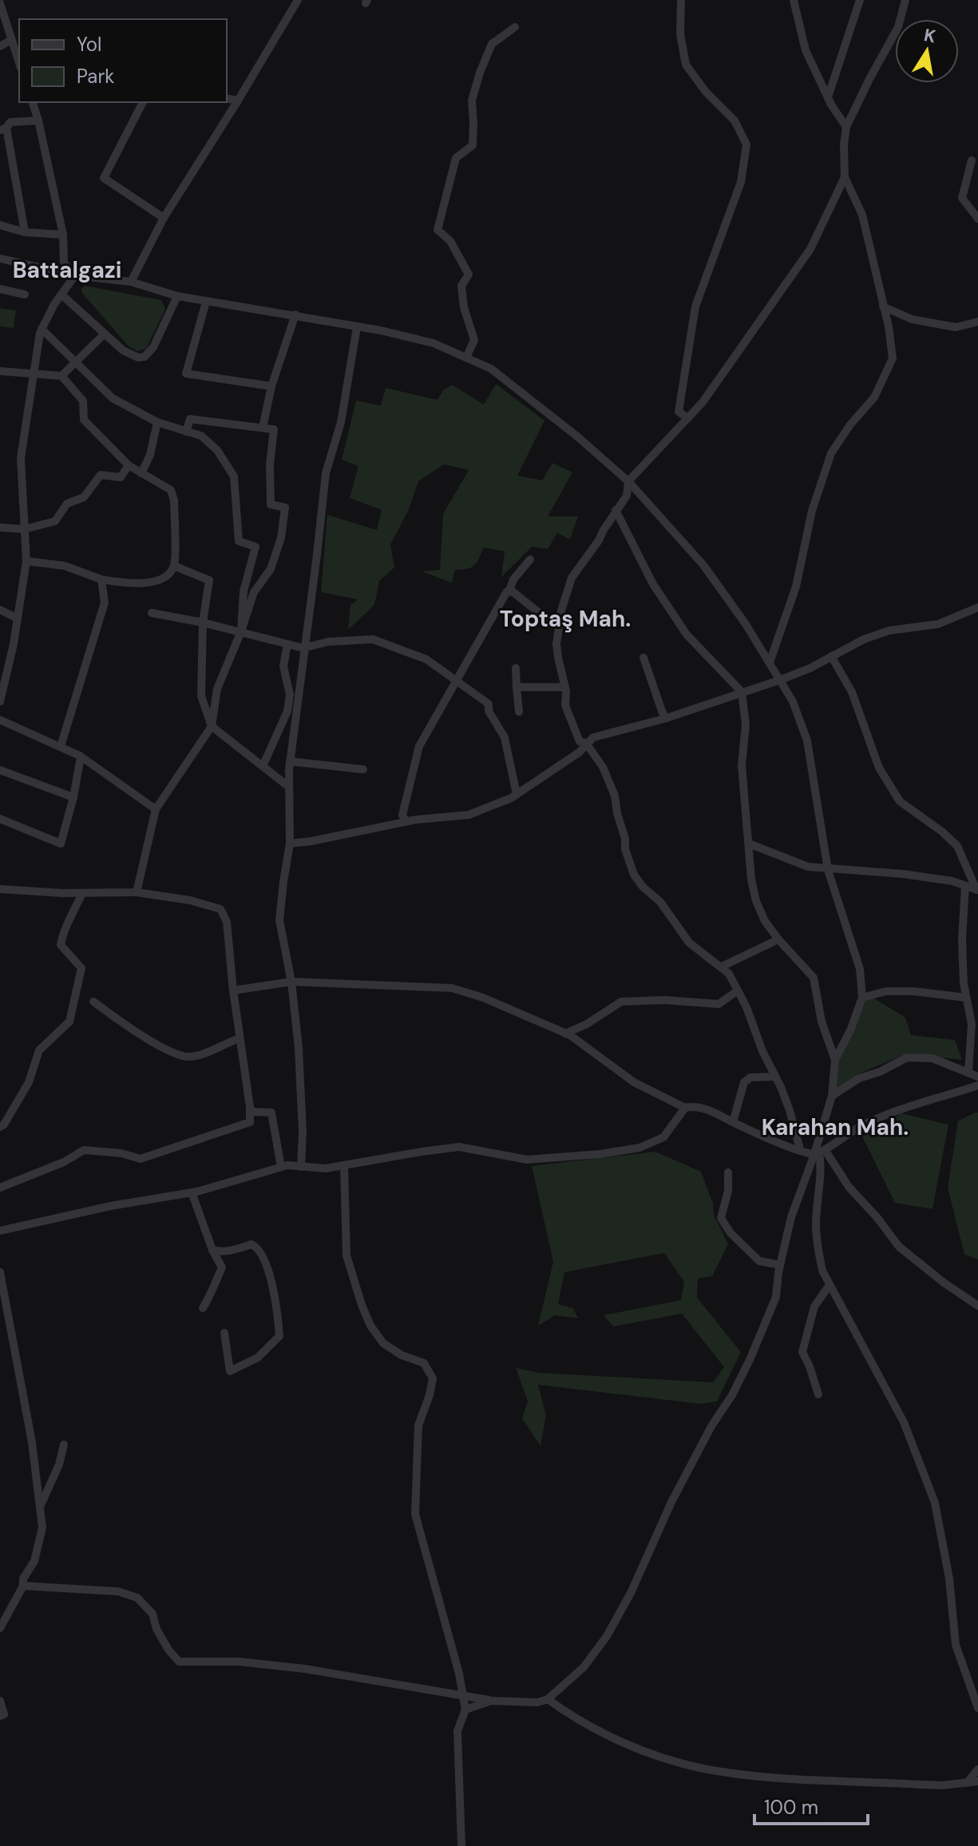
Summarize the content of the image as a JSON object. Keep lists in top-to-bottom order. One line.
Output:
{"districts":["Battalgazi","Toptaş Mah.","Karahan Mah."],"legend":["Yol","Park"],"scale_bar":"100 m","north":"top"}
